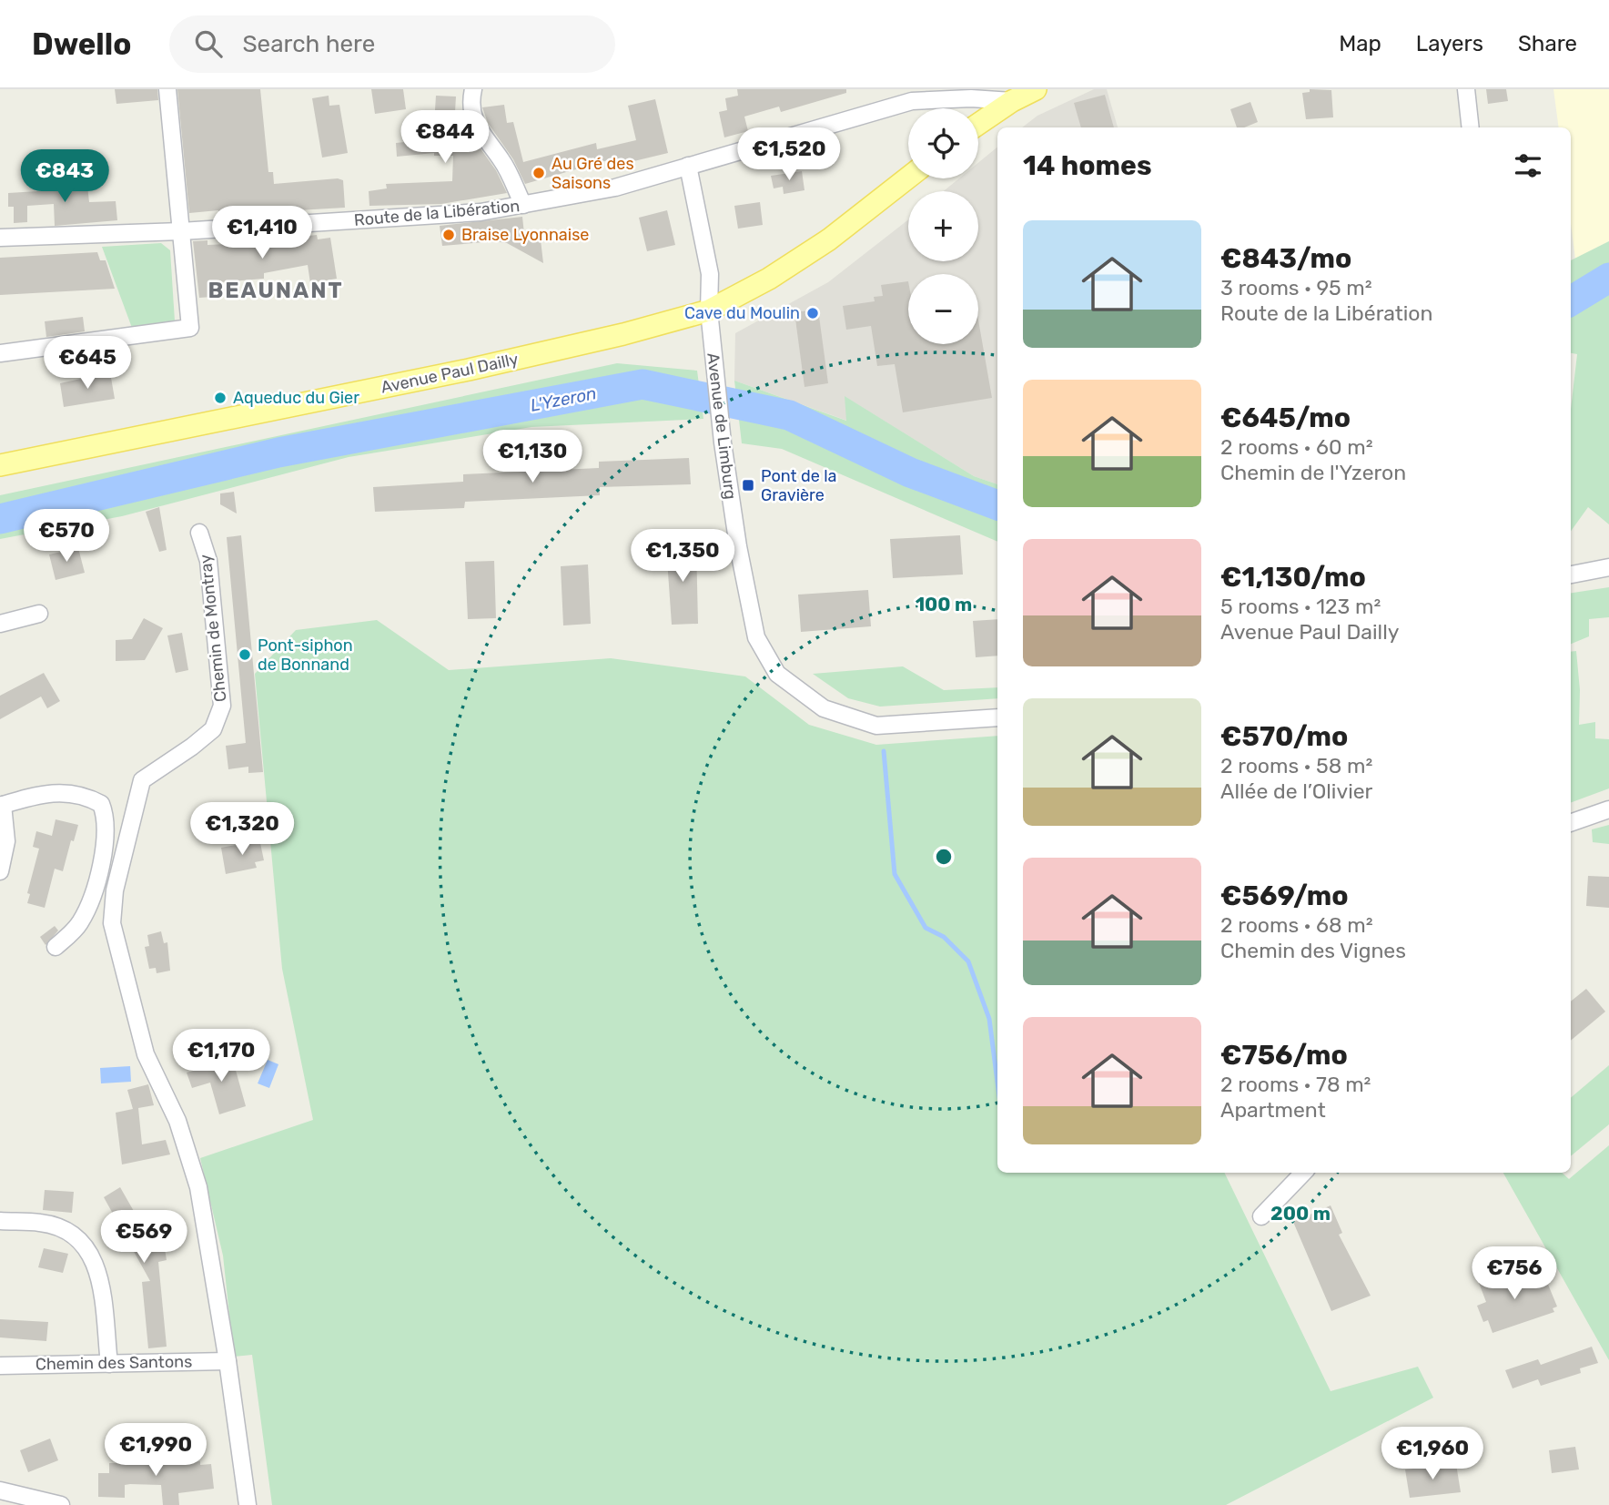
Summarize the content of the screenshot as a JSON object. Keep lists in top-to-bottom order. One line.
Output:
{"streets":{"main road":["Avenue Paul Dailly"],"street":["Route de la Libération","Avenue de Limburg","Chemin de Montray","Chemin des Santons"]},"crossings":[["Route de la Libération","Avenue de Limburg"],["Avenue Paul Dailly","Avenue de Limburg"],["Chemin de Montray","Chemin des Santons"]],"districts":["BEAUNANT"],"water":["L'Yzeron"],"places":{"other":["Au Gré des Saisons","Braise Lyonnaise","Cave du Moulin","Aqueduc du Gier","Pont-siphon de Bonnand"],"transit":["Pont de la Gravière"]},"page":{"header":"Dwello","search":"Search here","nav":["Map","Layers","Share"],"map_buttons":["+","−"],"price":["€844","€1,520","€843","€1,410","€645","€1,130","€570","€1,350","€1,320","€1,170","€569","€756","€1,990","€1,960"],"heading":"14 homes","list":[{"name":"€843/mo","note":"3 rooms · 95 m² · Route de la Libération"},{"name":"€645/mo","note":"2 rooms · 60 m² · Chemin de l'Yzeron"},{"name":"€1,130/mo","note":"5 rooms · 123 m² · Avenue Paul Dailly"},{"name":"€570/mo","note":"2 rooms · 58 m² · Allée de l’Olivier"},{"name":"€569/mo","note":"2 rooms · 68 m² · Chemin des Vignes"},{"name":"€756/mo","note":"2 rooms · 78 m² · Apartment"}]},"rings":["100 m","200 m"]}
